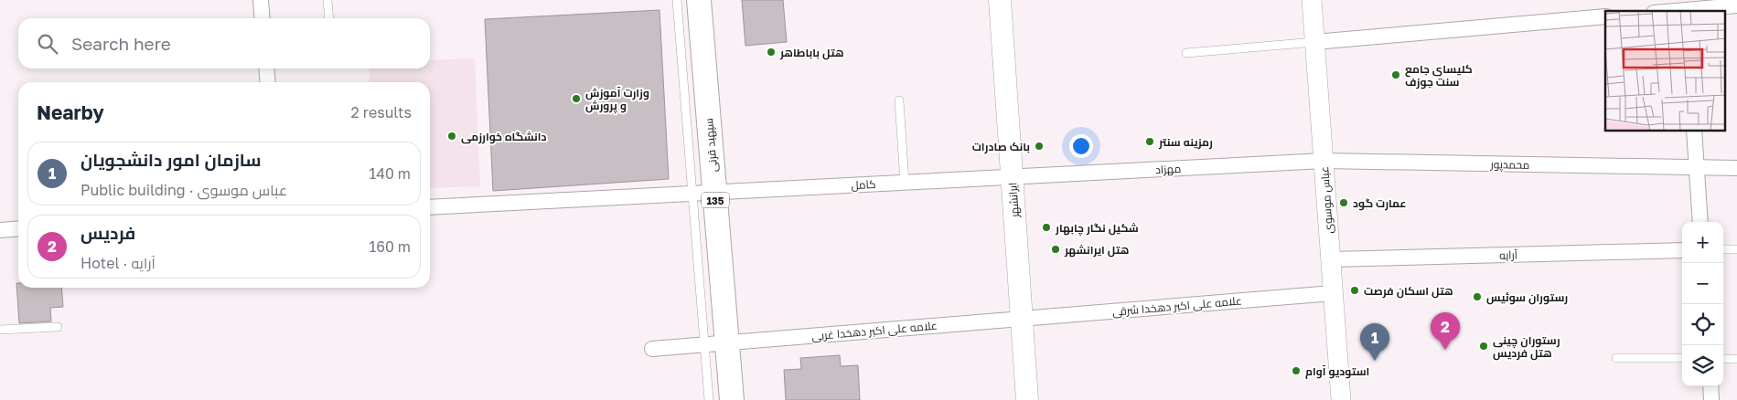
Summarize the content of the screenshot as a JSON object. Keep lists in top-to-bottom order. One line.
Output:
{"streets":{"main road":["سپهبد قرنی","135","ایرانشهر"],"street":["محمدپور","مهزاد","کامل","عباس موسوی","آرایه","علامه علی اکبر دهخدا شرقی","علامه علی اکبر دهخدا غربی"]},"crossings":[["سپهبد قرنی","کامل"],["سپهبد قرنی","علامه علی اکبر دهخدا غربی"],["محمدپور","مهزاد"],["محمدپور","عباس موسوی"],["مهزاد","کامل"],["مهزاد","ایرانشهر"],["مهزاد","عباس موسوی"],["کامل","ایرانشهر"],["ایرانشهر","علامه علی اکبر دهخدا شرقی"],["ایرانشهر","علامه علی اکبر دهخدا غربی"],["عباس موسوی","آرایه"],["عباس موسوی","علامه علی اکبر دهخدا شرقی"],["علامه علی اکبر دهخدا شرقی","علامه علی اکبر دهخدا غربی"]],"places":["هتل باباطاهر","کلیسای جامع سنت جوزف","وزارت آموزش و پرورش","دانشگاه خوارزمی","رمزینه سنتر","بانک صادرات","عمارت گود","شکیل نگار چابهار","هتل ایرانشهر","هتل اسکان فرصت","رستوران سوئیس","رستوران چینی هتل فردیس","استودیو آوام"],"page":{"search":"Search here","heading":["Nearby","2 results"],"list":[{"mark":"1","name":"سازمان امور دانشجویان","note":"Public building · عباس موسوی","value":"140 m"},{"mark":"2","name":"فردیس","note":"Hotel · آرایه","value":"160 m"}],"map_buttons":["+","−"],"pins":["2","1"]}}
